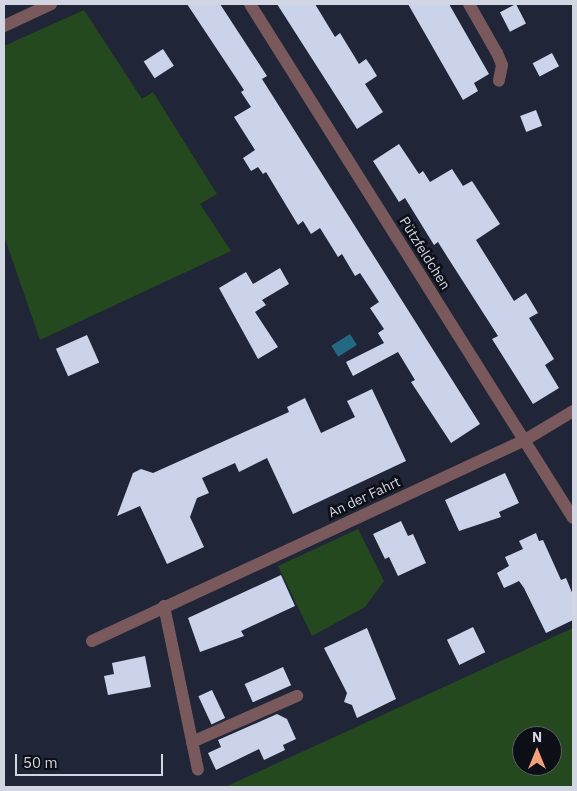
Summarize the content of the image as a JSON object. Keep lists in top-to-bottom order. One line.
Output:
{"streets":{"street":["Pützfeldchen","An der Fahrt"]},"crossings":[["Pützfeldchen","An der Fahrt"]],"scale_bar":"50 m","north":"top"}
